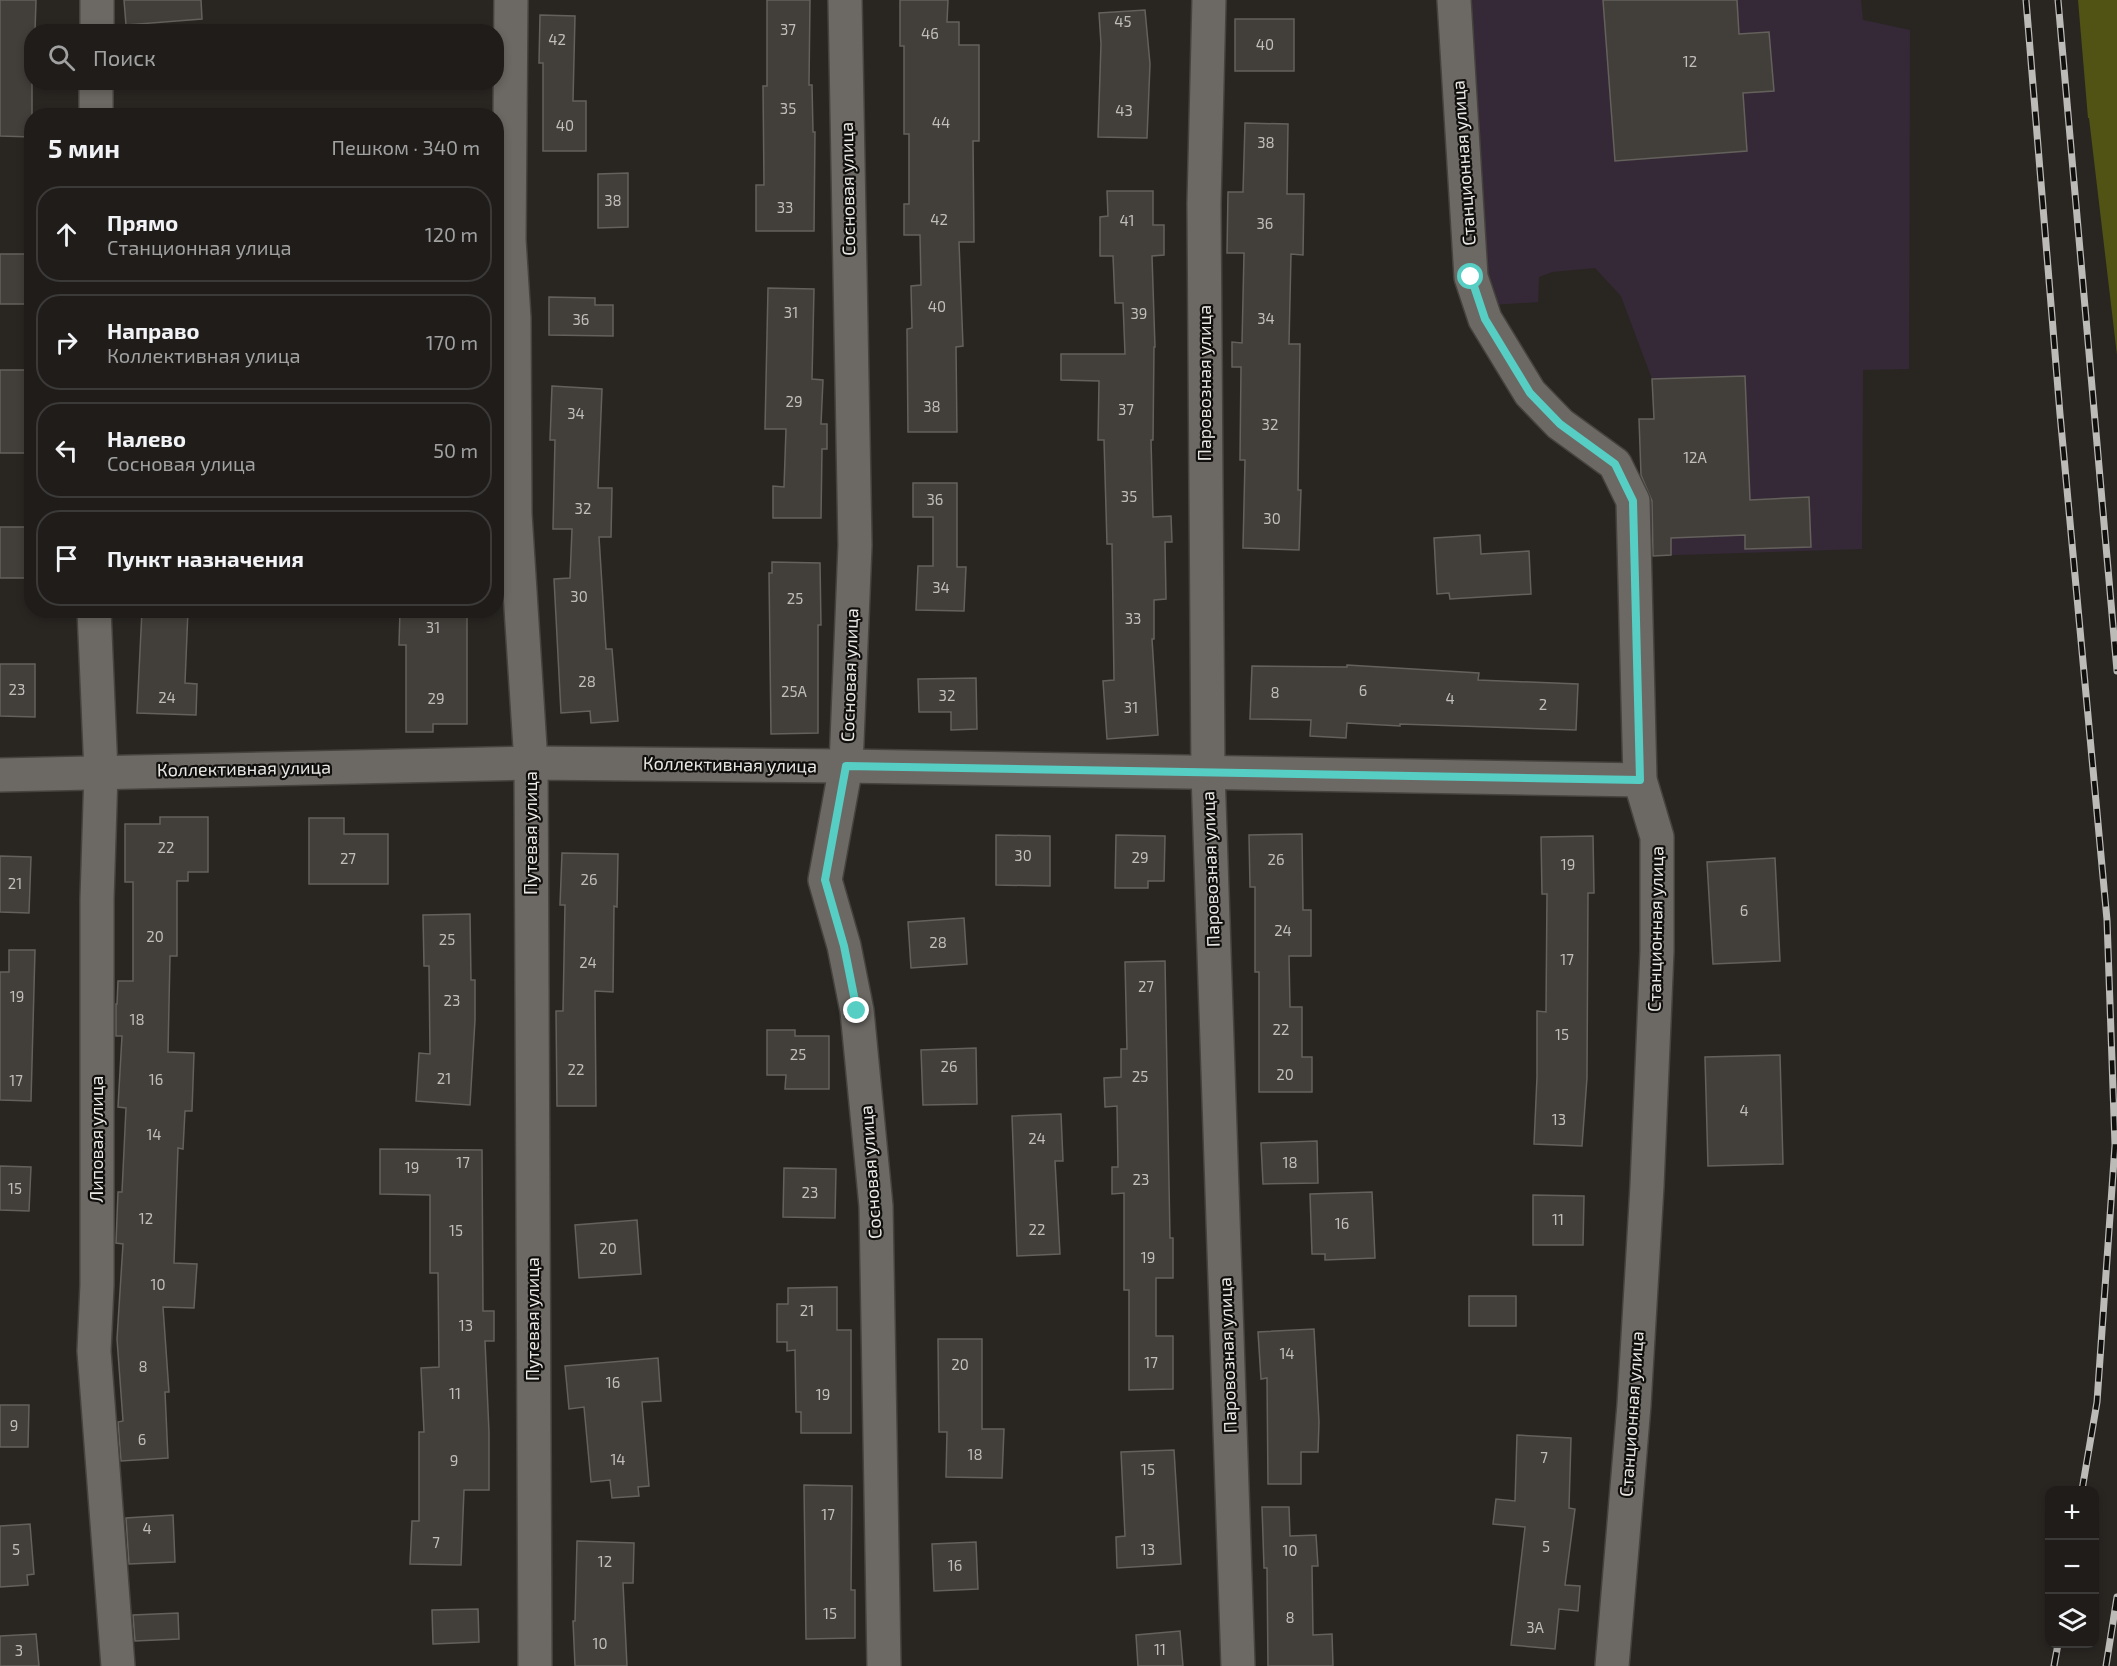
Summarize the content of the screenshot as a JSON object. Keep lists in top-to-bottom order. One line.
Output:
{"streets":{"street":["Станционная улица","Сосновая улица","Паровозная улица","Коллективная улица","Путевая улица","Липовая улица"]},"crossings":[["Станционная улица","Коллективная улица"],["Сосновая улица","Коллективная улица"],["Паровозная улица","Коллективная улица"],["Коллективная улица","Путевая улица"],["Коллективная улица","Липовая улица"]],"house_numbers":["45","37","46","42","40","12","35","43","44","40","38","38","33","42","41","36","40","31","39","34","36","29","38","37","34","32","12А","35","36","32","30","34","30","25","33","31","28","23","6","25А","8","32","24","29","4","2","31","22","30","29","27","26","19","26","21","6","24","20","25","28","17","24","27","19","23","18","22","15","25","26","22","20","25","21","16","17","4","13","14","24","17","18","19","23","15","23","12","11","16","22","15","20","19","10","21","13","14","17","20","8","16","11","19","9","6","18","7","14","9","15","17","4","7","5","5","13","10","12","16","15","8","3А","10","11","3"],"page":{"search":"Поиск","heading":["5 мин","Пешком · 340 m"],"list":[["Прямо","Станционная улица","120 m"],["Направо","Коллективная улица","170 m"],["Налево","Сосновая улица","50 m"],"Пункт назначения"],"map_buttons":["+","−"]}}
